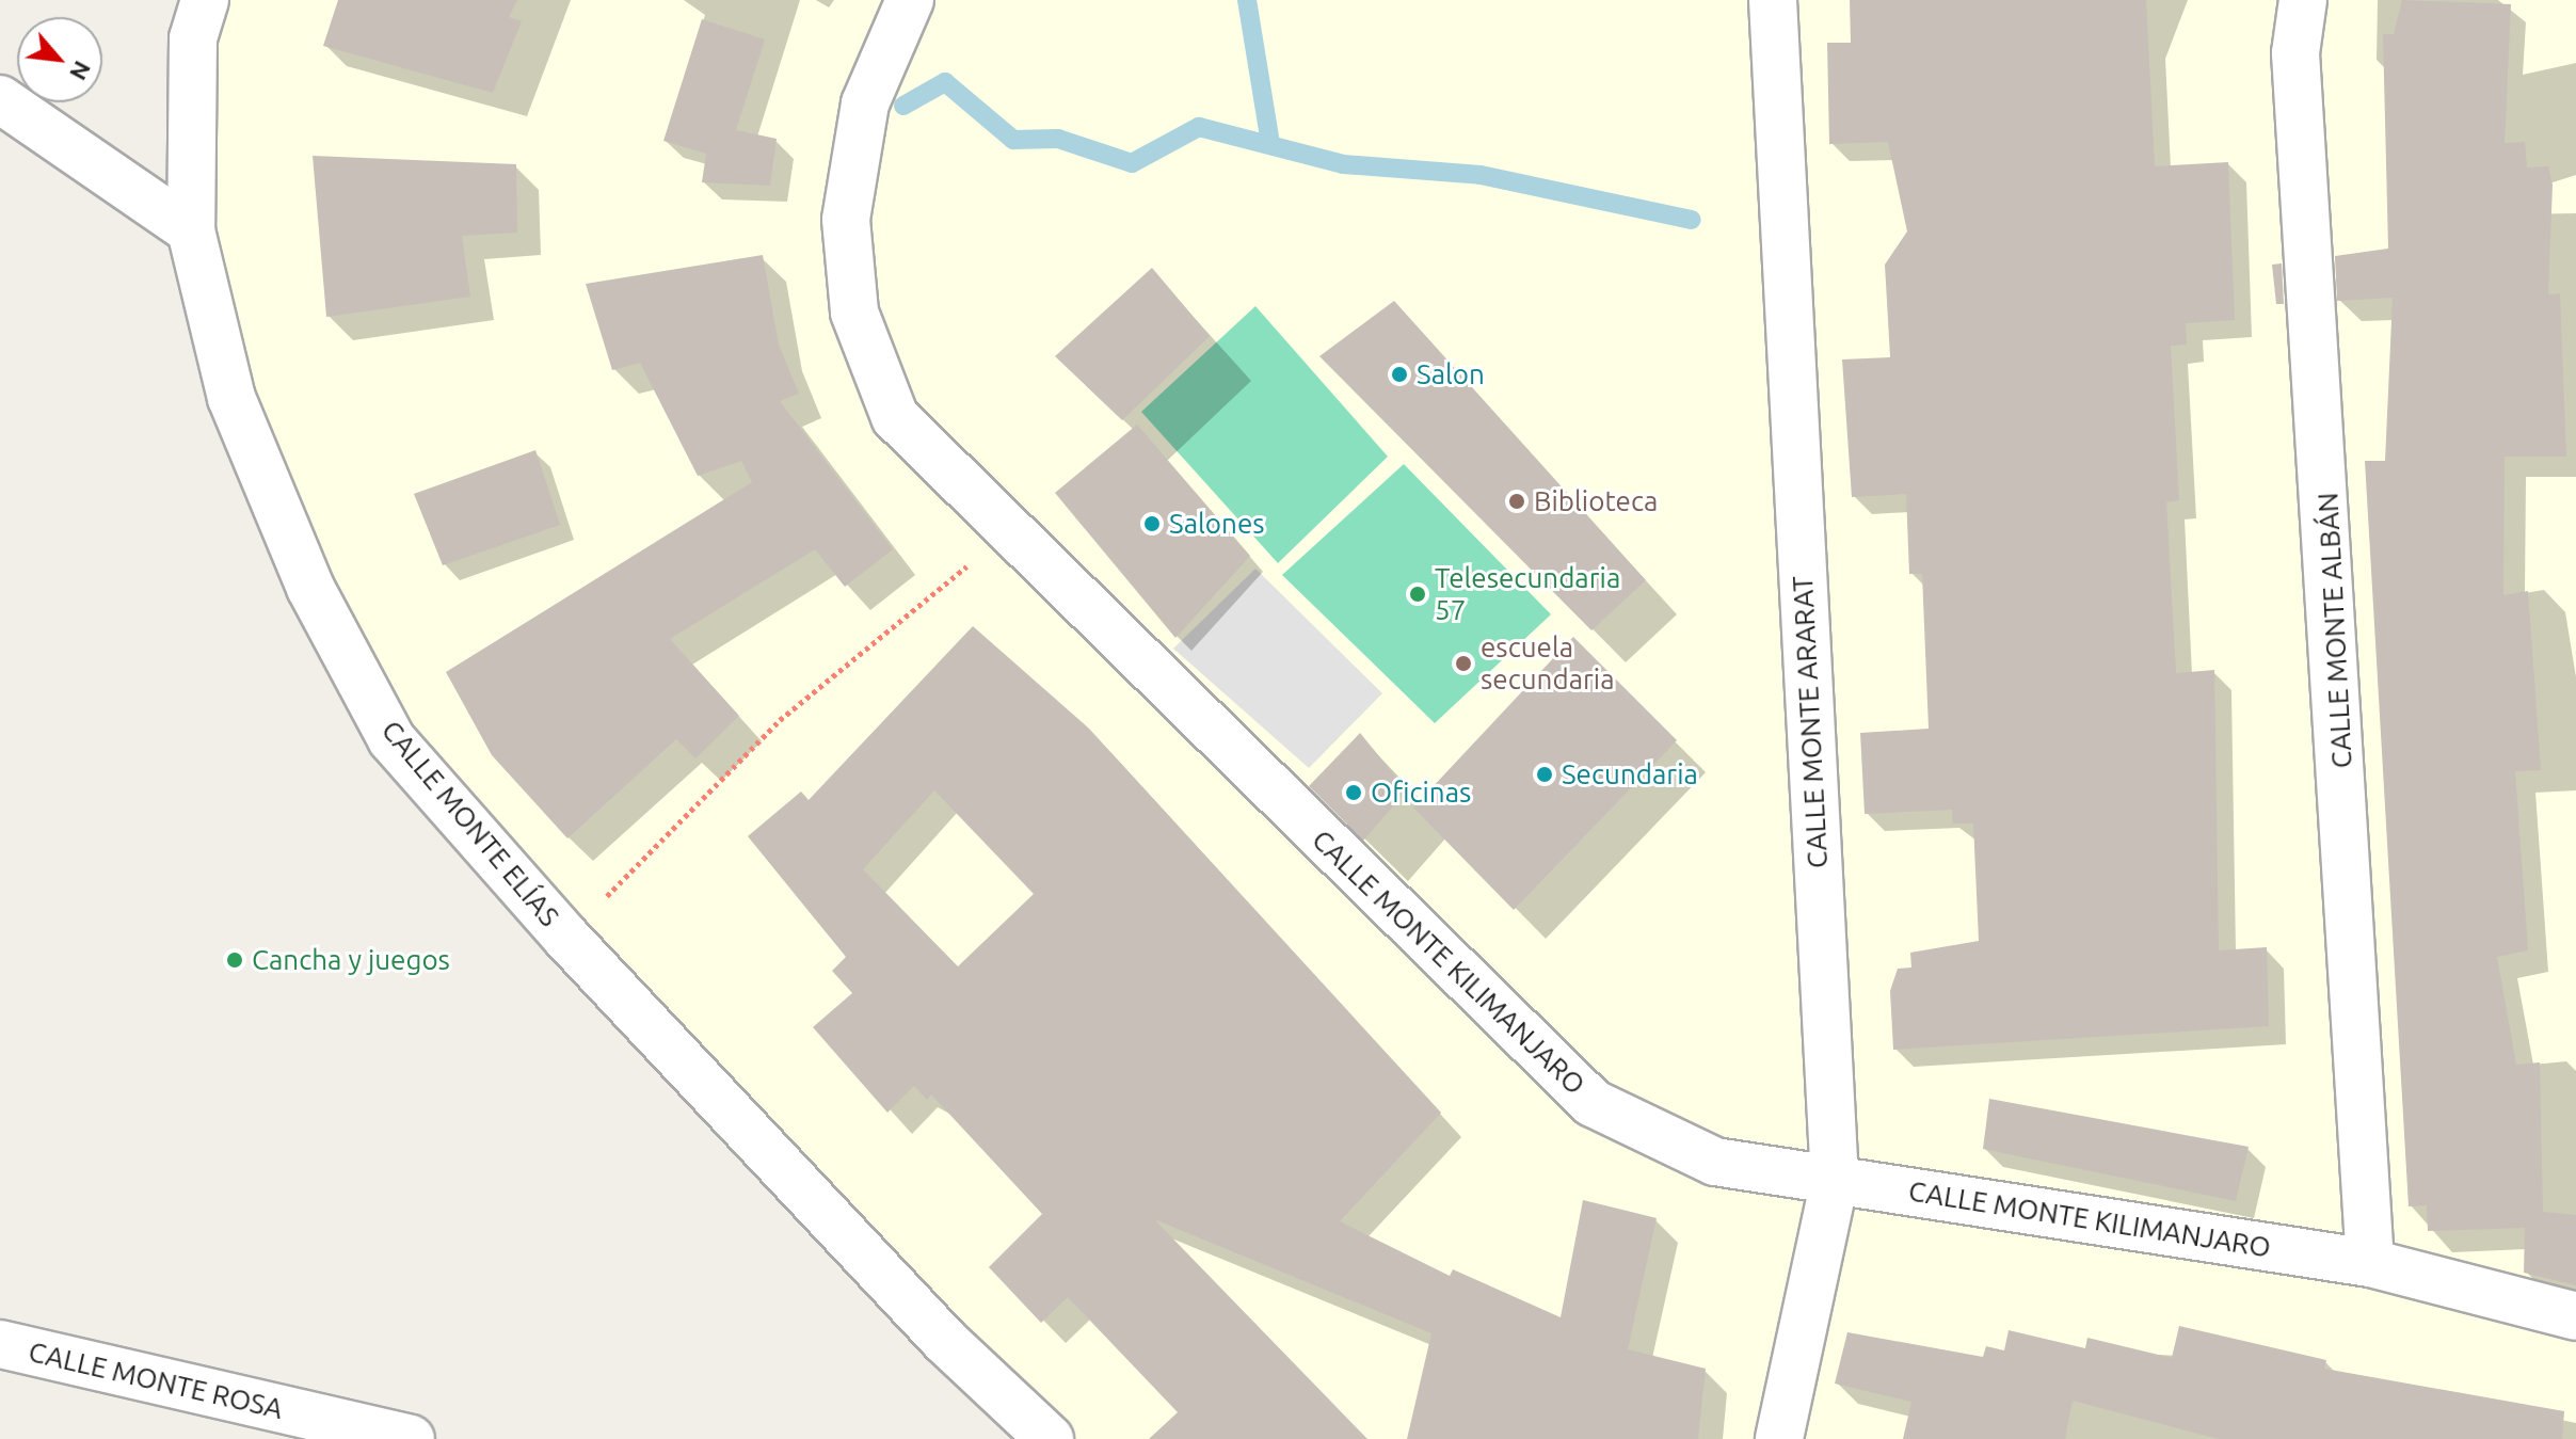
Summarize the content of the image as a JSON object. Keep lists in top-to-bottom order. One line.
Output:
{"streets":{"street":["CALLE MONTE ALBÁN","CALLE MONTE ARARAT","CALLE MONTE ELÍAS","CALLE MONTE KILIMANJARO","CALLE MONTE ROSA"]},"crossings":[["CALLE MONTE ALBÁN","CALLE MONTE KILIMANJARO"],["CALLE MONTE ARARAT","CALLE MONTE KILIMANJARO"]],"places":["Salon","Biblioteca","Salones","Telesecundaria 57","escuela secundaria","Secundaria","Oficinas","Cancha y juegos"],"north":"bottom right"}
